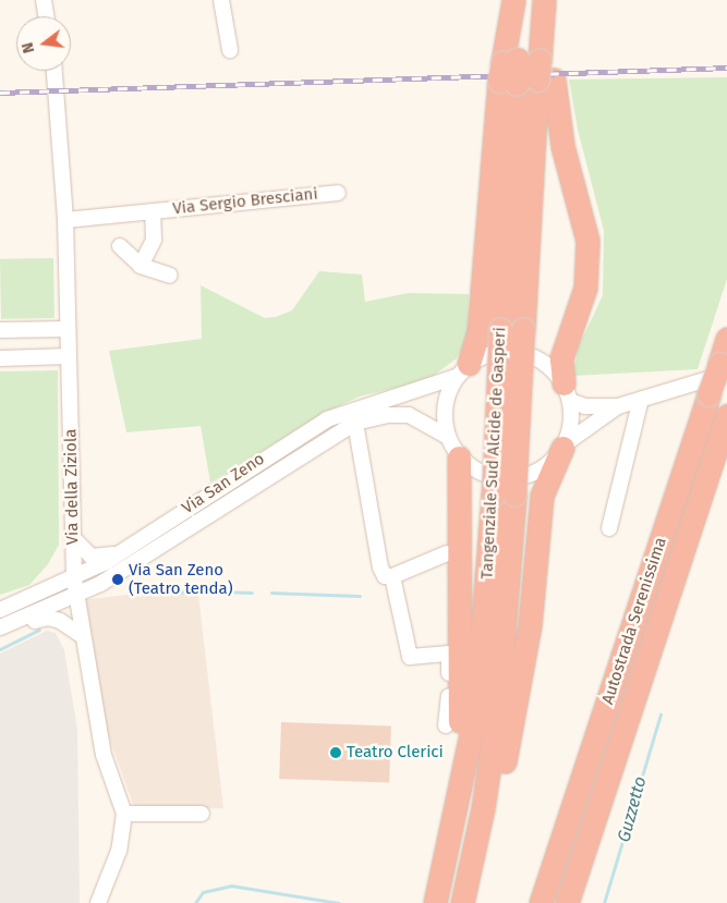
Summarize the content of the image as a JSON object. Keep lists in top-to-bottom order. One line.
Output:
{"streets":{"highway":["Tangenziale Sud Alcide de Gasperi","Autostrada Serenissima"],"street":["Via Sergio Bresciani","Via San Zeno","Via della Ziziola"]},"crossings":[["Via Sergio Bresciani","Via della Ziziola"],["Via San Zeno","Via della Ziziola"]],"water":["Guzzetto"],"places":["Via San Zeno (Teatro tenda)","Teatro Clerici"],"north":"left"}
